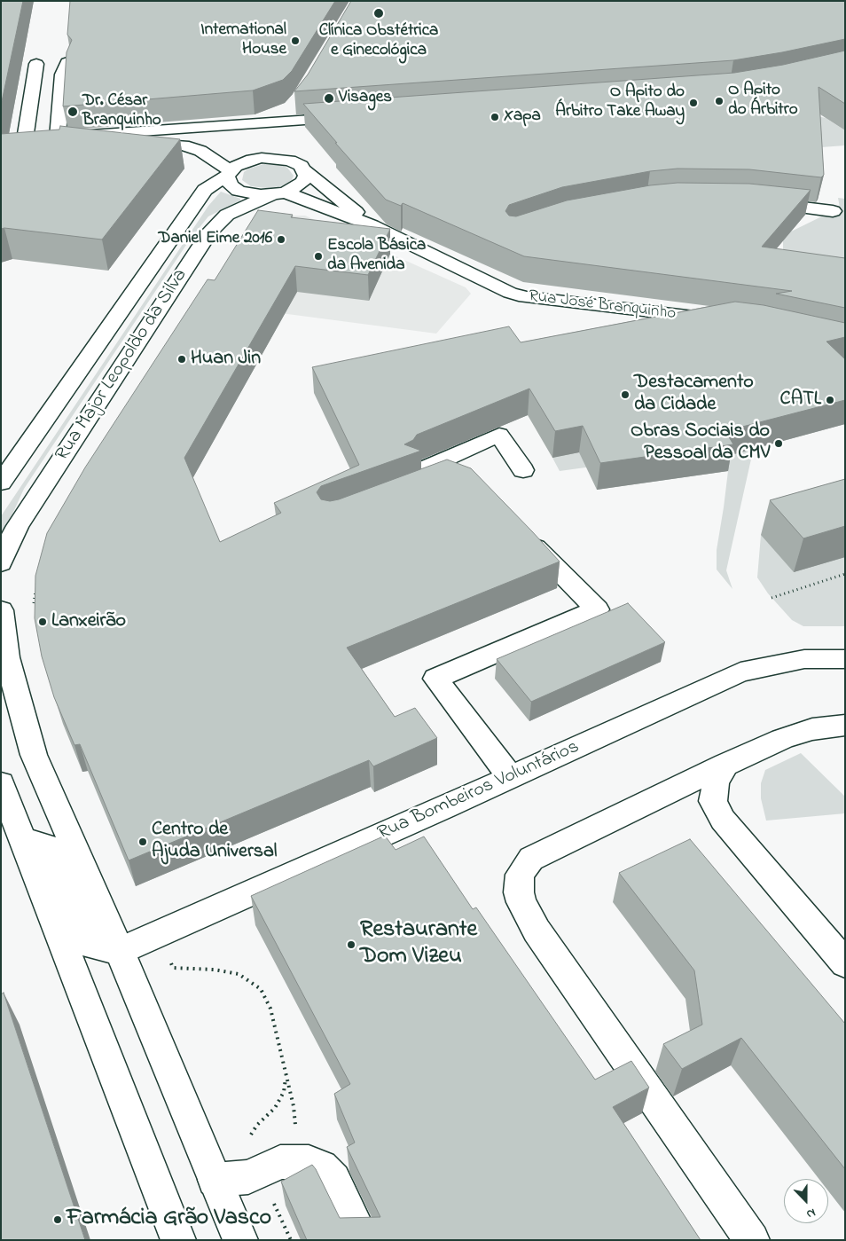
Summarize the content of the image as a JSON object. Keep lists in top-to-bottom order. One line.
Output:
{"streets":{"street":["Rua José Branquinho","Rua Major Leopoldo da Silva","Rua Bombeiros Voluntários"]},"crossings":[["Rua José Branquinho","Rua Major Leopoldo da Silva"]],"places":["Clínica Obstétrica e Ginecológica","International House","Visages","O Apito do Árbitro","O Apito do Árbitro Take Away","Dr. César Branquinho","Xapa","Daniel Eime 2016","Escola Básica da Avenida","Huan Jin","Destacamento da Cidade","CATL","Obras Sociais do Pessoal da CMV","Lanxeirão","Centro de Ajuda Universal","Restaurante Dom Vizeu","Farmácia Grão Vasco"],"north":"bottom"}
